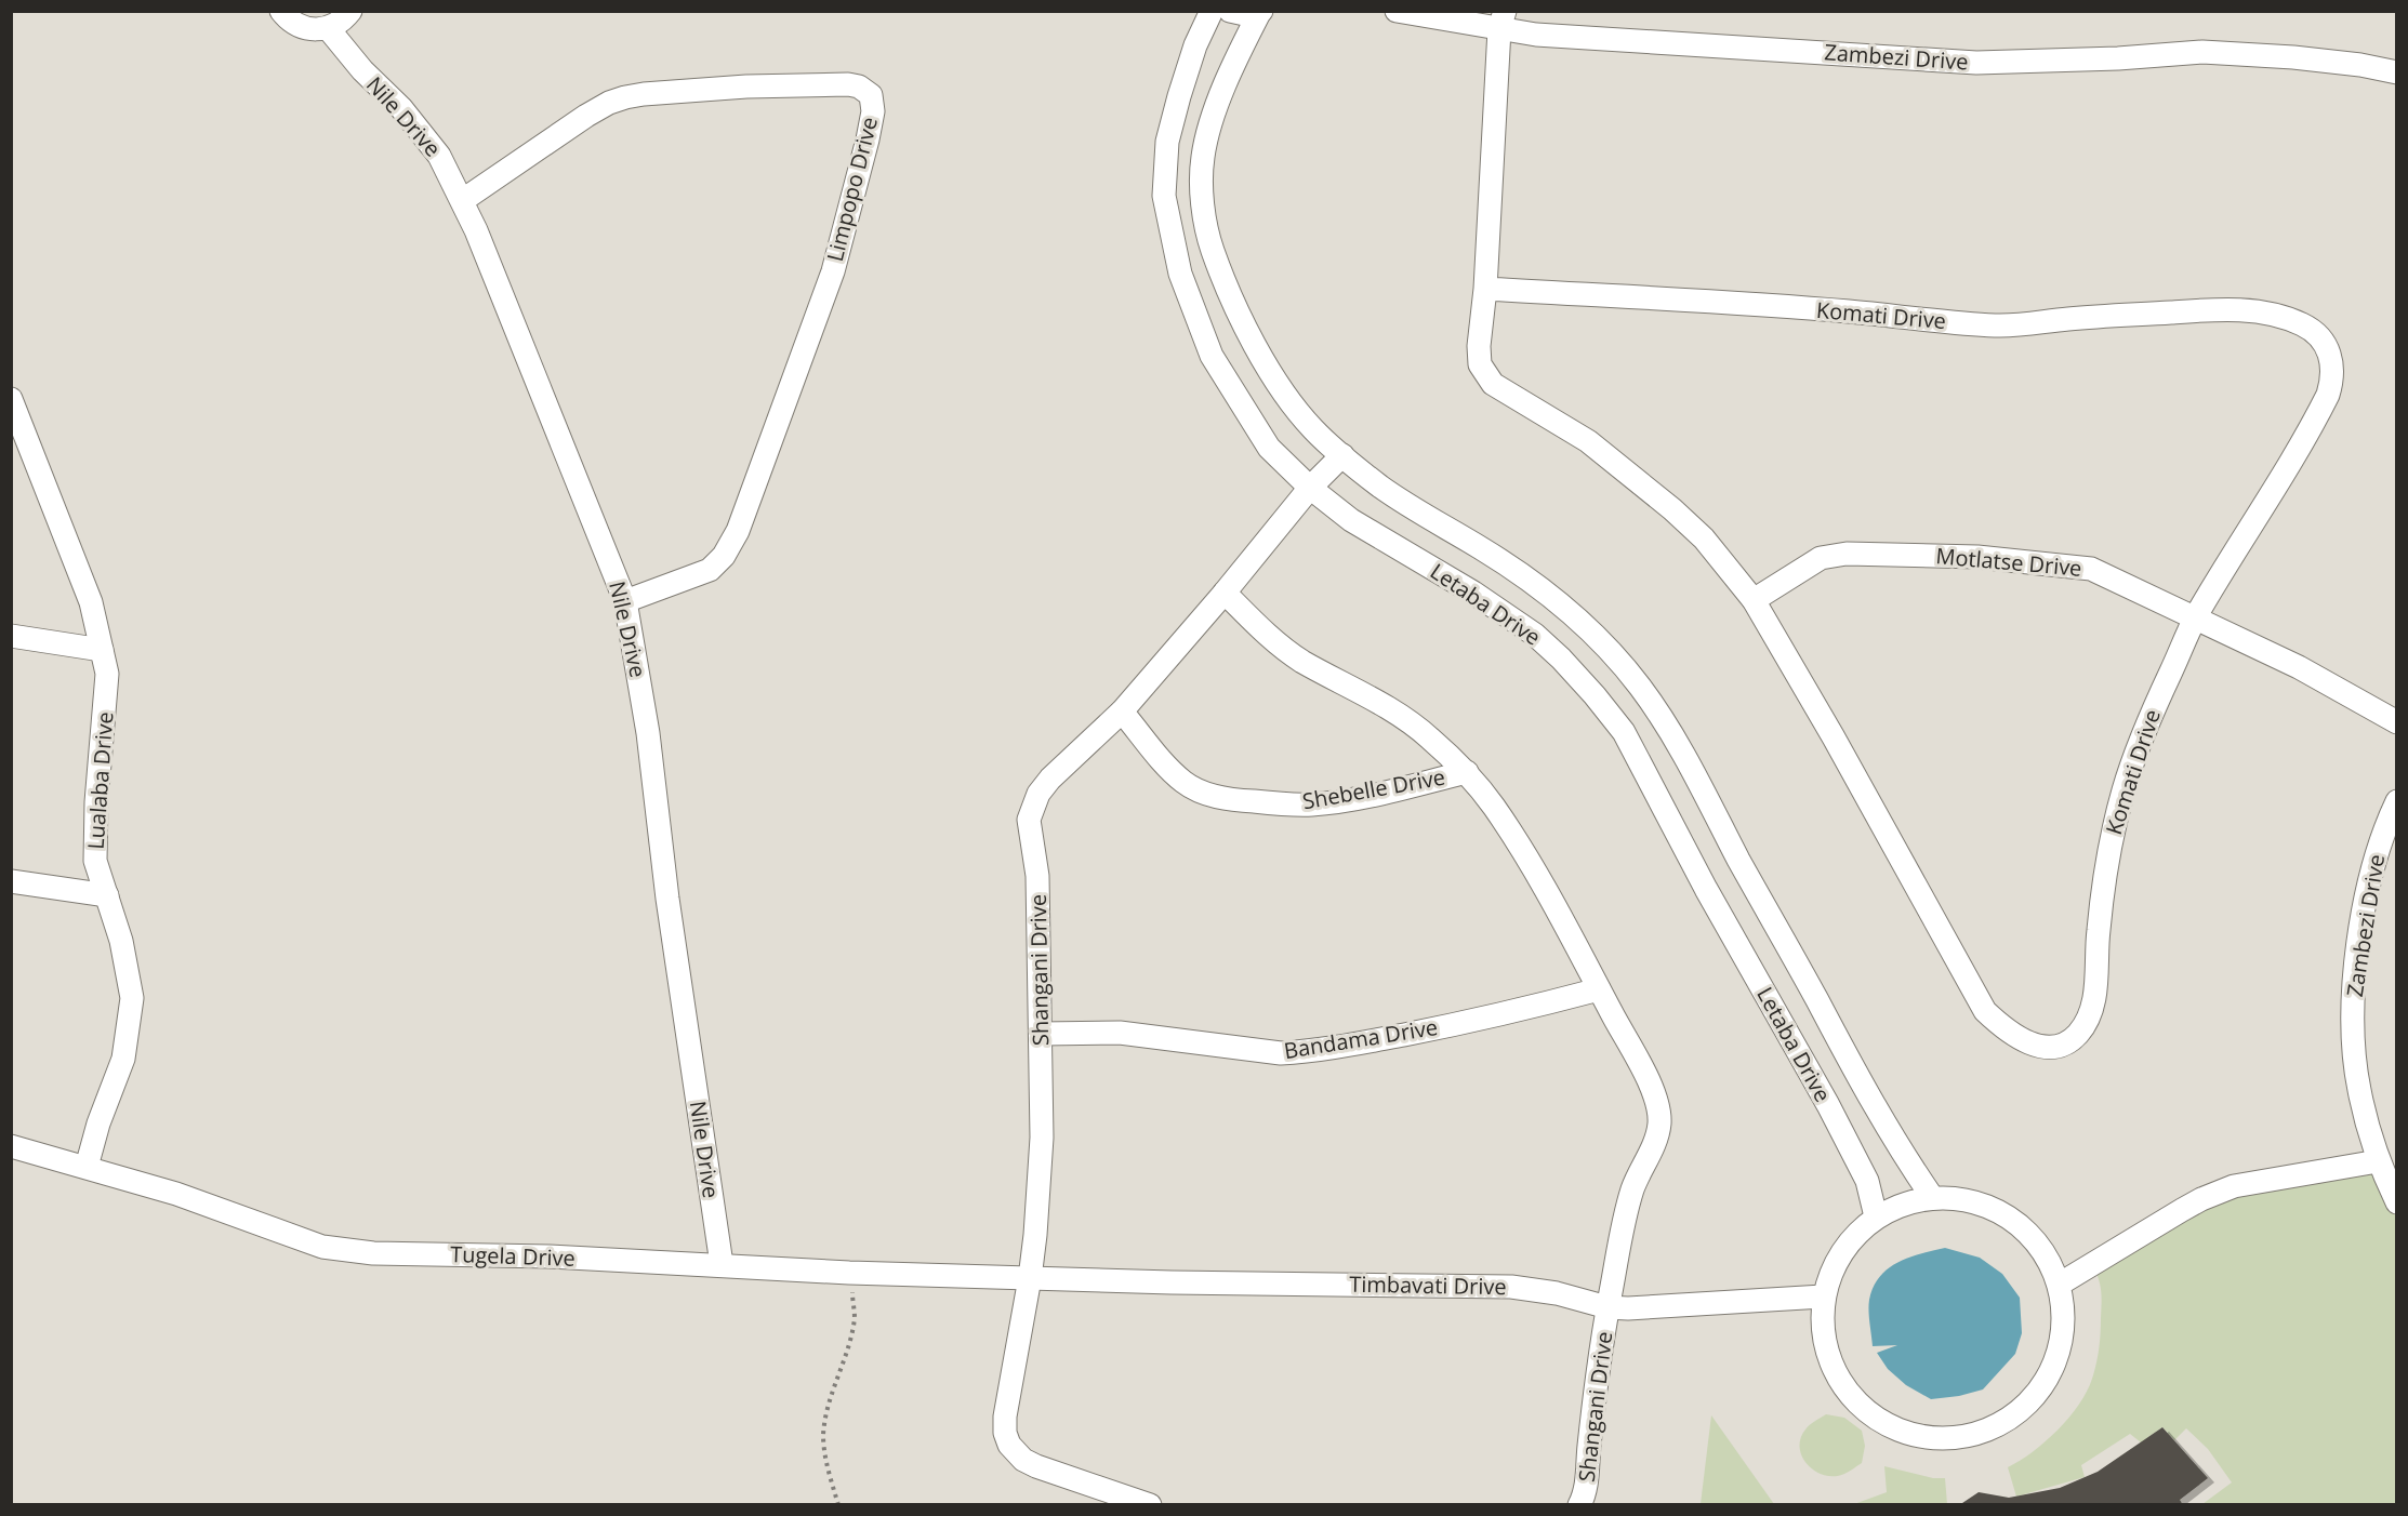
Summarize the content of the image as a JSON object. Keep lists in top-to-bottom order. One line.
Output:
{"streets":{"street":["Zambezi Drive","Nile Drive","Limpopo Drive","Komati Drive","Motlatse Drive","Letaba Drive","Lualaba Drive","Shebelle Drive","Shangani Drive","Bandama Drive","Tugela Drive","Timbavati Drive"]},"crossings":[["Zambezi Drive","Komati Drive"],["Nile Drive","Limpopo Drive"],["Nile Drive","Tugela Drive"],["Komati Drive","Motlatse Drive"],["Letaba Drive","Shangani Drive"],["Lualaba Drive","Tugela Drive"],["Shebelle Drive","Shangani Drive"],["Shangani Drive","Bandama Drive"],["Shangani Drive","Tugela Drive"],["Shangani Drive","Timbavati Drive"],["Tugela Drive","Timbavati Drive"]]}
